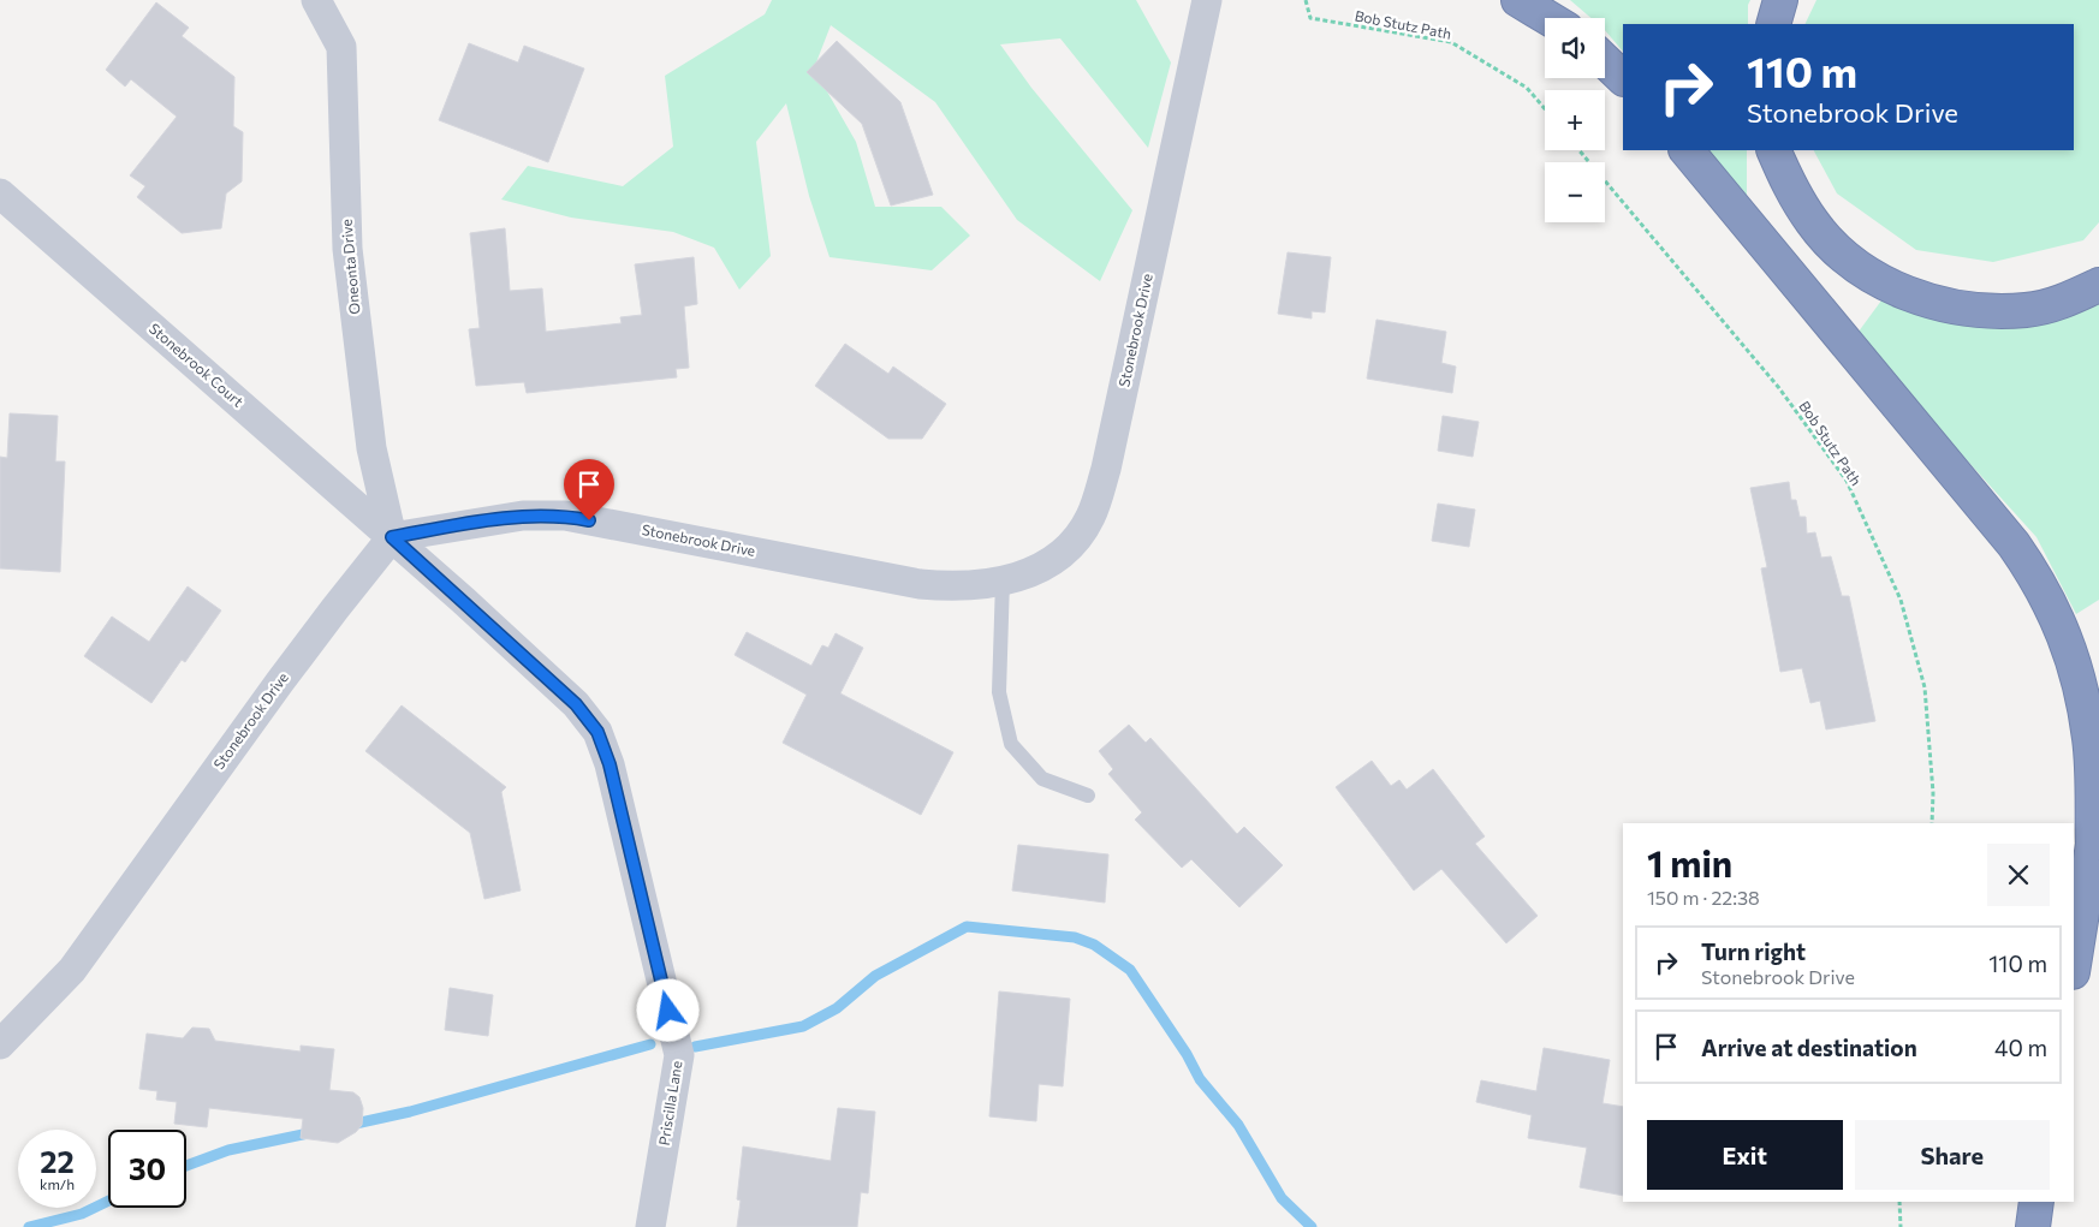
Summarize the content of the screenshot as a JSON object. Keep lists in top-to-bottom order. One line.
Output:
{"streets":{"street":["Oneonta Drive","Stonebrook Drive","Stonebrook Court","Priscilla Lane"],"path":["Bob Stutz Path"]},"crossings":[["Oneonta Drive","Stonebrook Drive"],["Oneonta Drive","Stonebrook Court"],["Oneonta Drive","Priscilla Lane"],["Stonebrook Drive","Stonebrook Court"],["Stonebrook Drive","Priscilla Lane"],["Stonebrook Court","Priscilla Lane"]],"page":{"map_buttons":["+","−"],"turn":["110 m","Stonebrook Drive"],"heading":["1 min","150 m · 22:38"],"list":[{"name":"Turn right","note":"Stonebrook Drive","value":"110 m"},{"name":"Arrive at destination","value":"40 m"}],"buttons":["Exit","Share"],"speed":"22 km/h","limit":"30"}}
